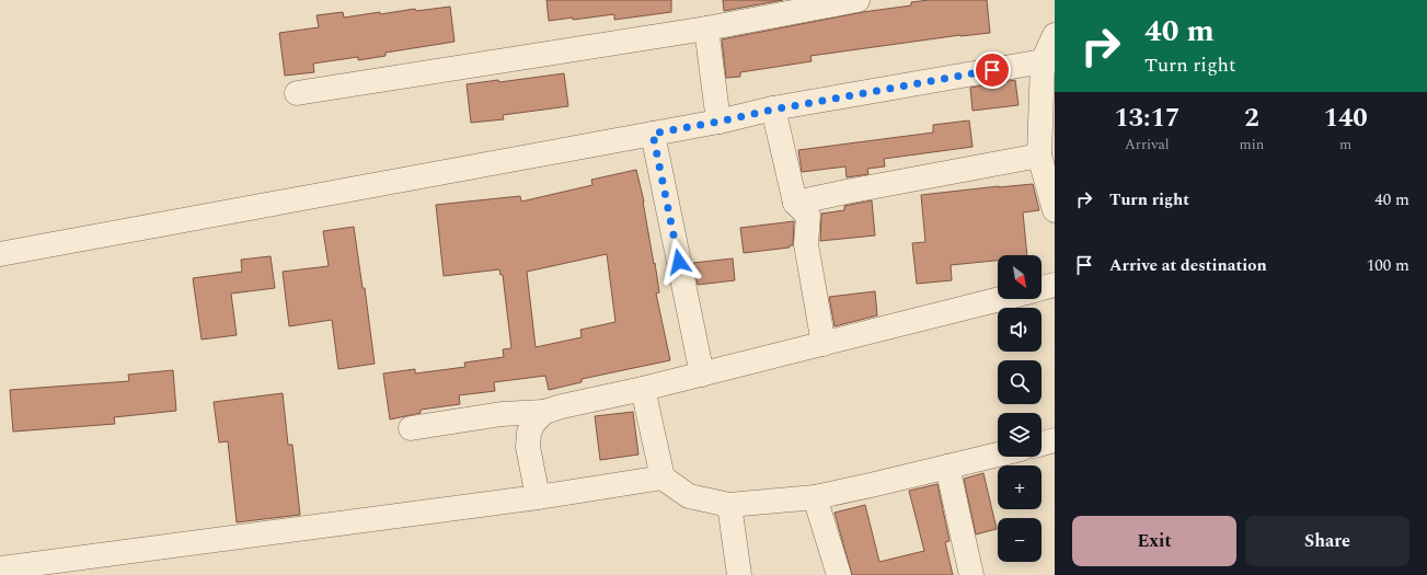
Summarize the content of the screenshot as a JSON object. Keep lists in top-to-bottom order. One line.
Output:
{"north":"bottom right","page":{"turn":["40 m","Turn right"],"eta":["13:17","Arrival","2","min","140","m"],"list":[{"name":"Turn right","value":"40 m"},{"name":"Arrive at destination","value":"100 m"}],"map_buttons":["+","−"],"buttons":["Exit","Share"]}}
